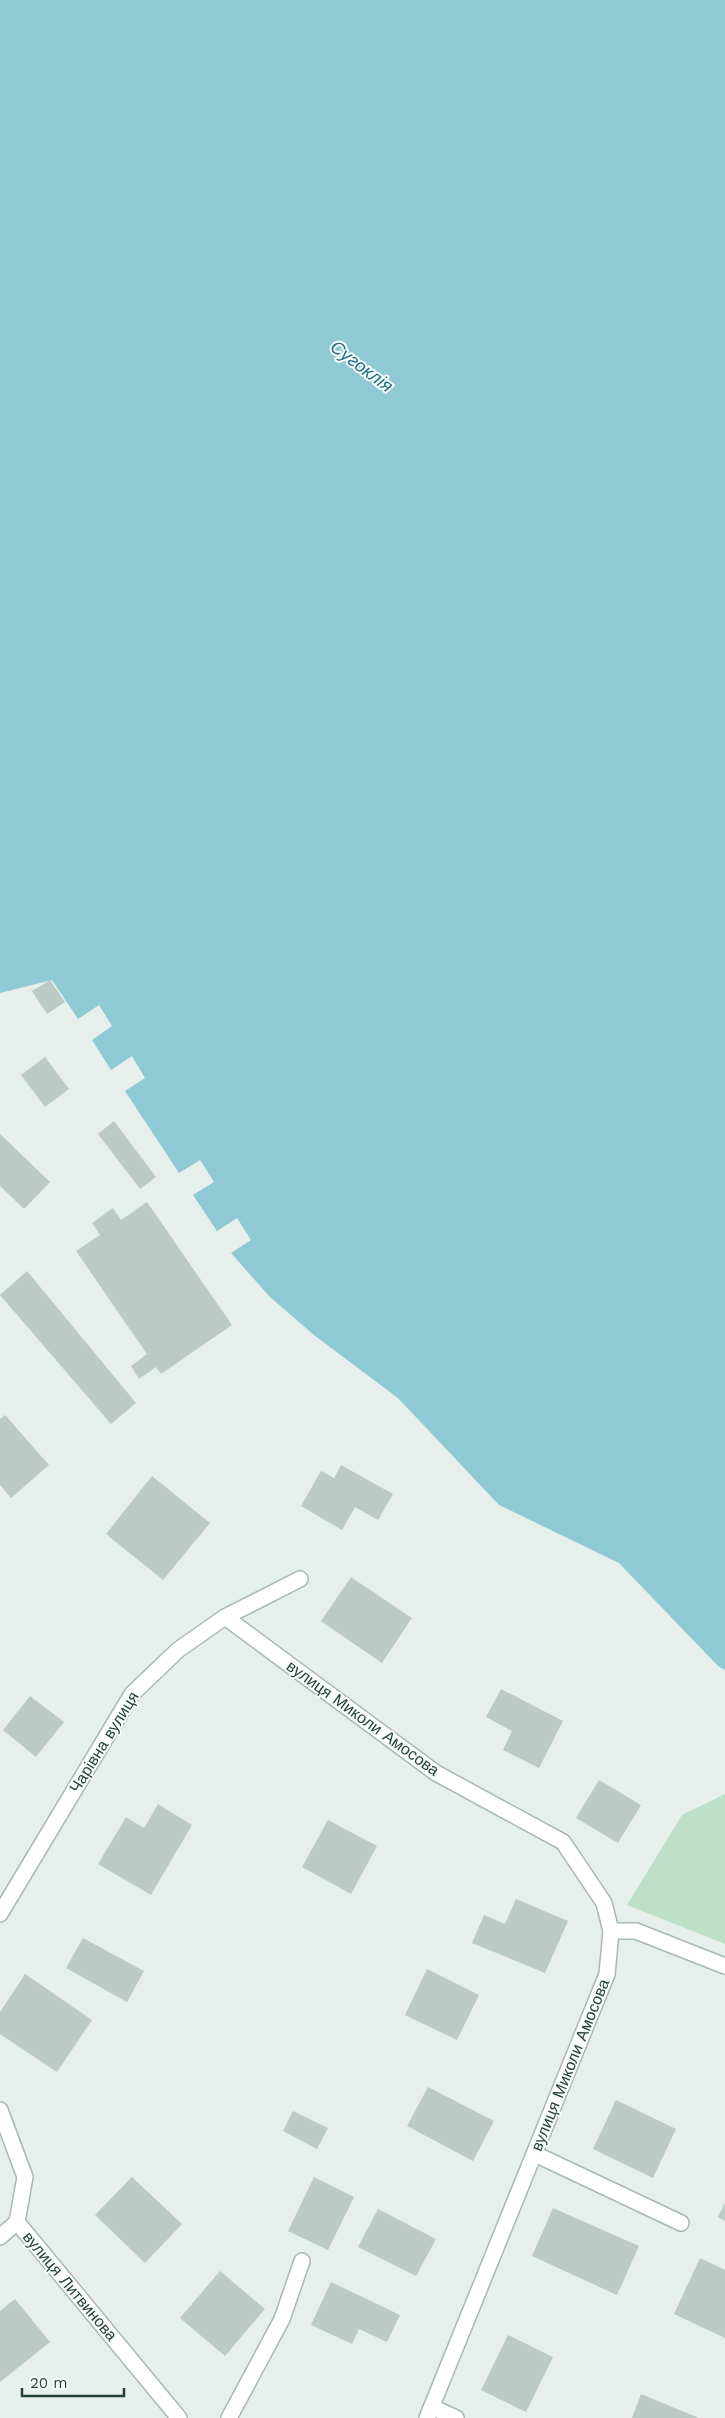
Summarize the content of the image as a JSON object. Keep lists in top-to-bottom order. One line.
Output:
{"streets":{"street":["вулиця Миколи Амосова","Чарівна вулиця","вулиця Литвинова"]},"crossings":[["вулиця Миколи Амосова","Чарівна вулиця"]],"water":["Сугоклія"],"scale_bar":"20 m"}
